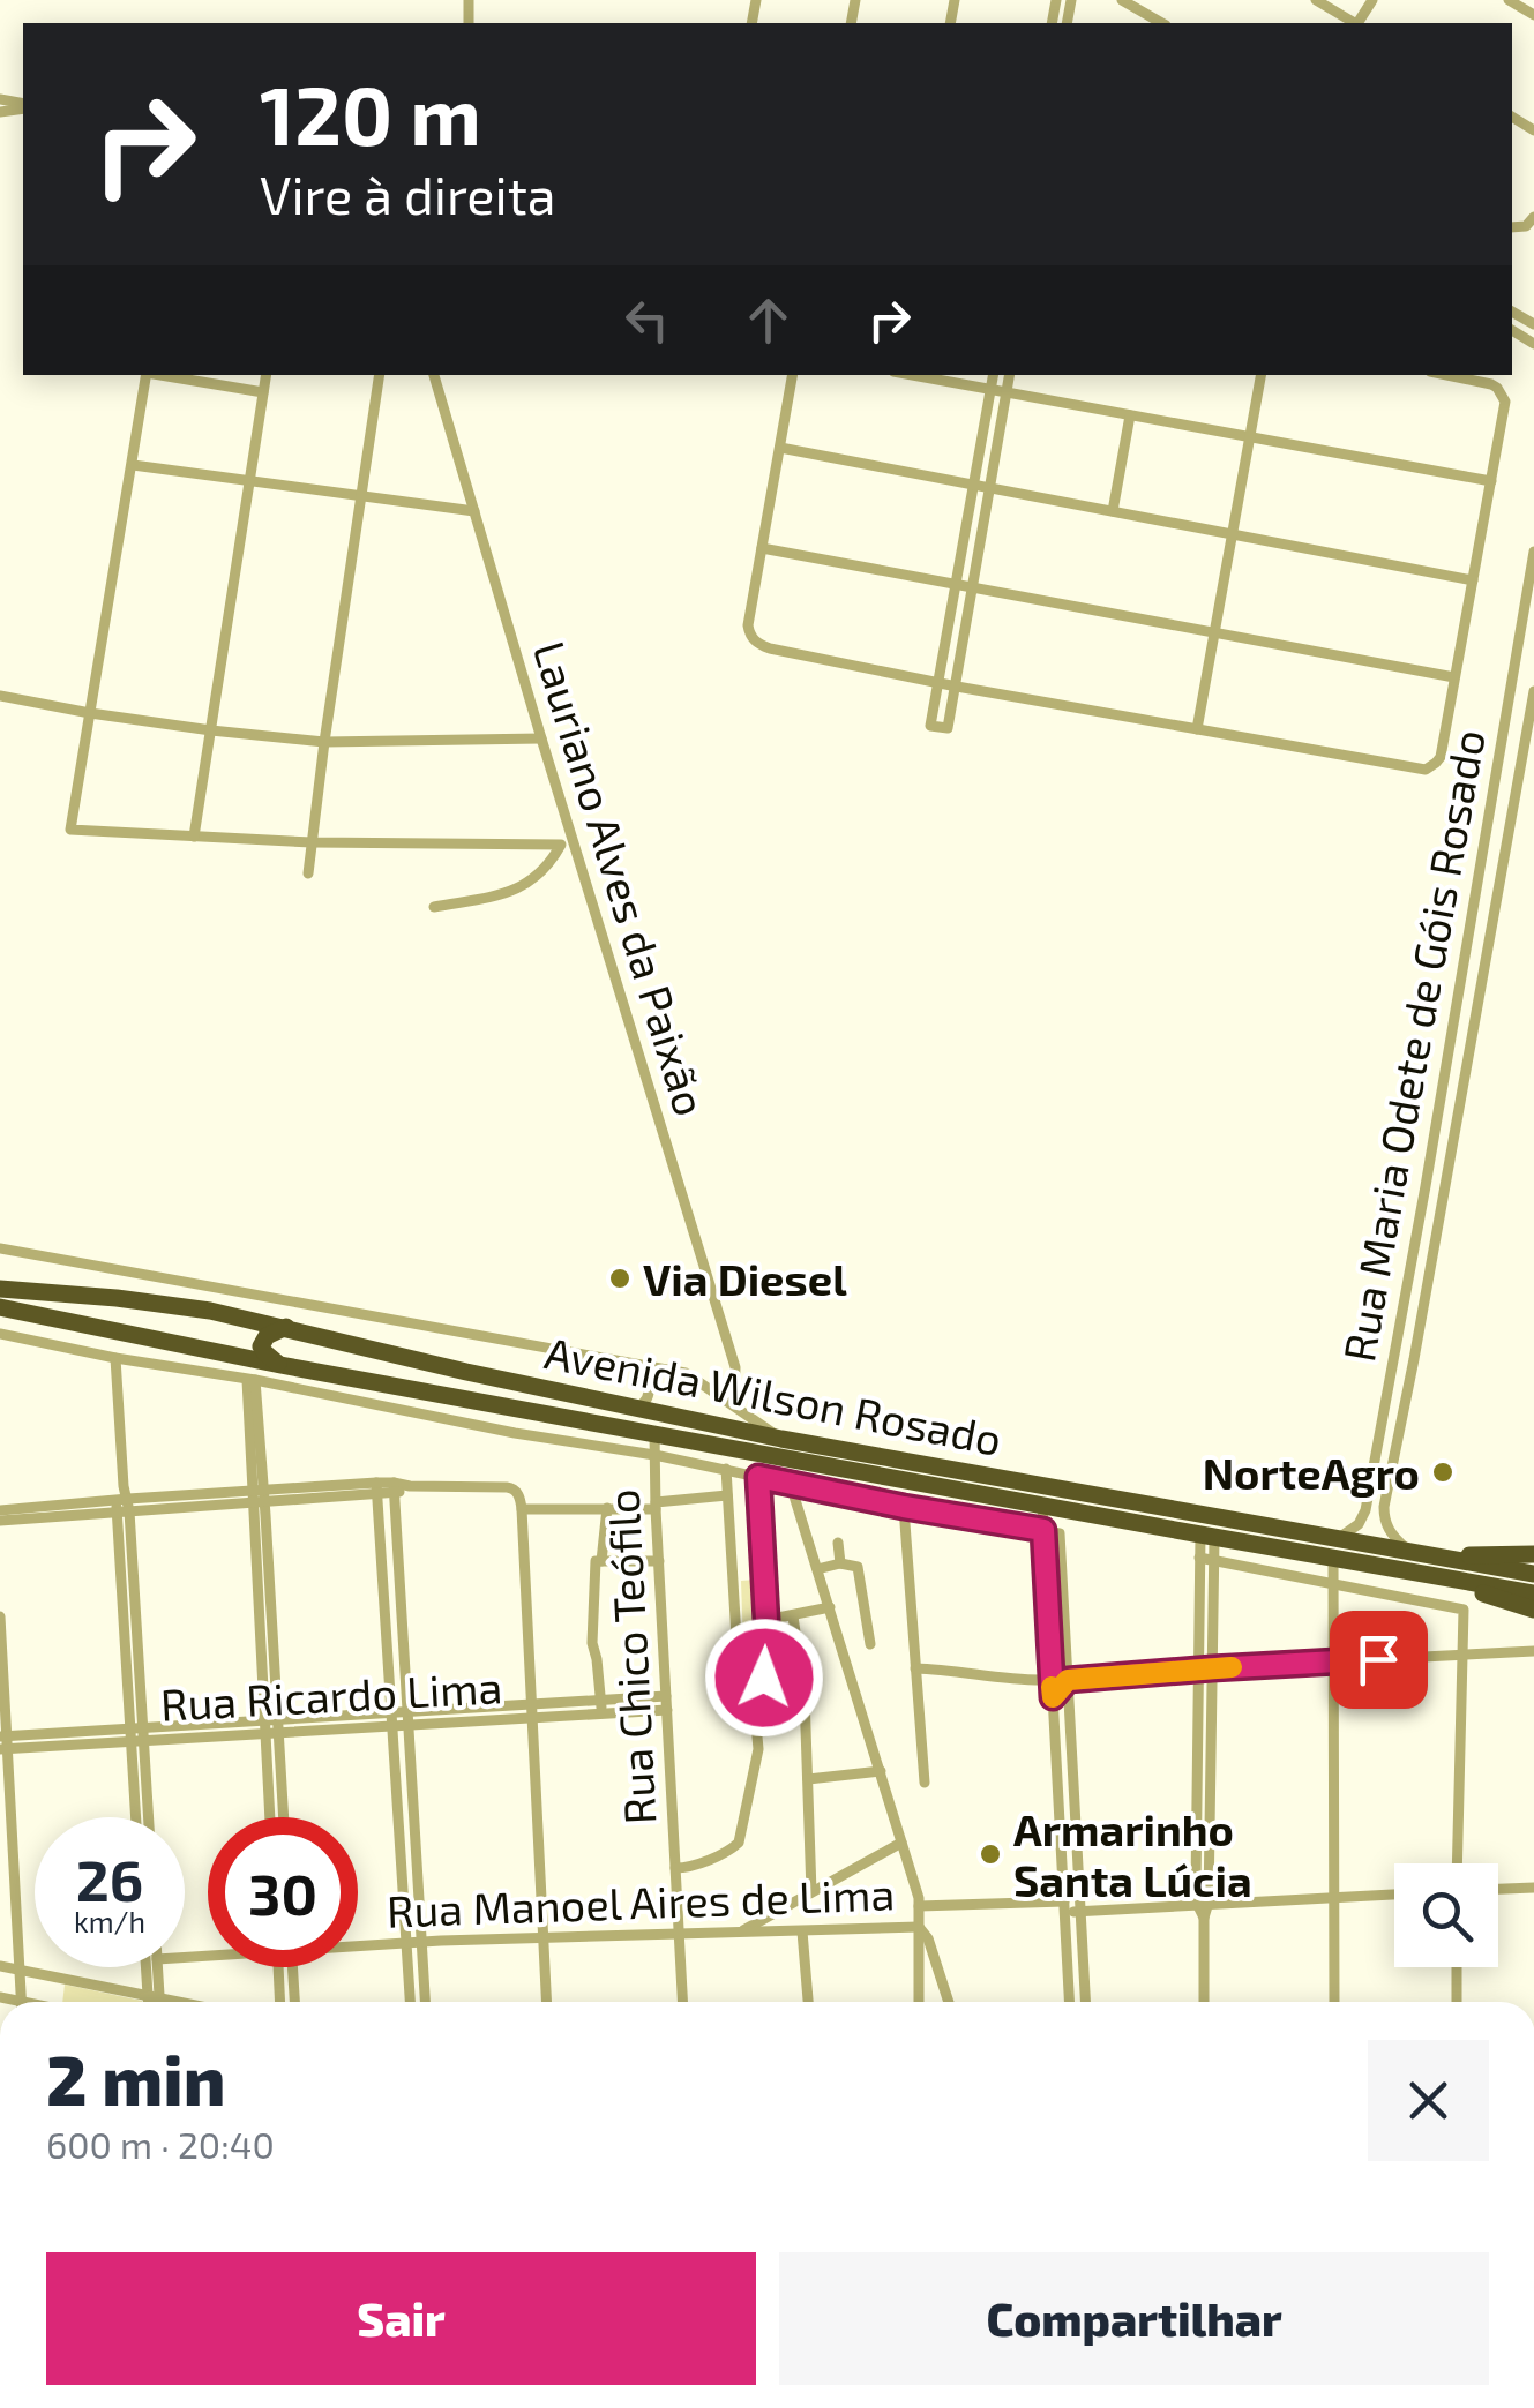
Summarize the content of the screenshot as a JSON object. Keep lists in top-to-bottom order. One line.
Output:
{"streets":{"highway":["Avenida Wilson Rosado"],"street":["Lauriano Alves da Paixão","Rua Maria Odete de Góis Rosado","Rua Chico Teófilo","Rua Ricardo Lima","Rua Manoel Aires de Lima"]},"crossings":[["Rua Maria Odete de Góis Rosado","Avenida Wilson Rosado"],["Avenida Wilson Rosado","Rua Chico Teófilo"],["Rua Chico Teófilo","Rua Ricardo Lima"],["Rua Chico Teófilo","Rua Manoel Aires de Lima"]],"places":["Via Diesel","NorteAgro","Armarinho Santa Lúcia"],"page":{"turn":["120 m","Vire à direita"],"speed":"26 km/h","limit":"30","heading":["2 min","600 m · 20:40"],"buttons":["Sair","Compartilhar"]}}
